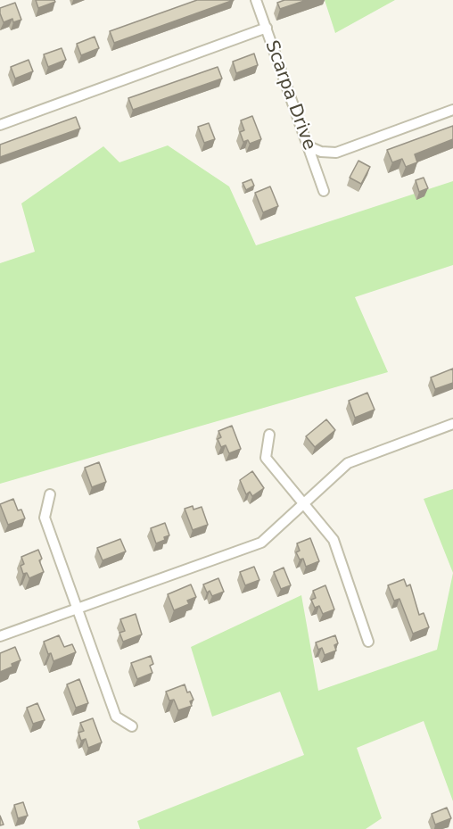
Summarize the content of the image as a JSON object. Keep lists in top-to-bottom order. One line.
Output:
{"streets":{"street":["Scarpa Drive"]}}
